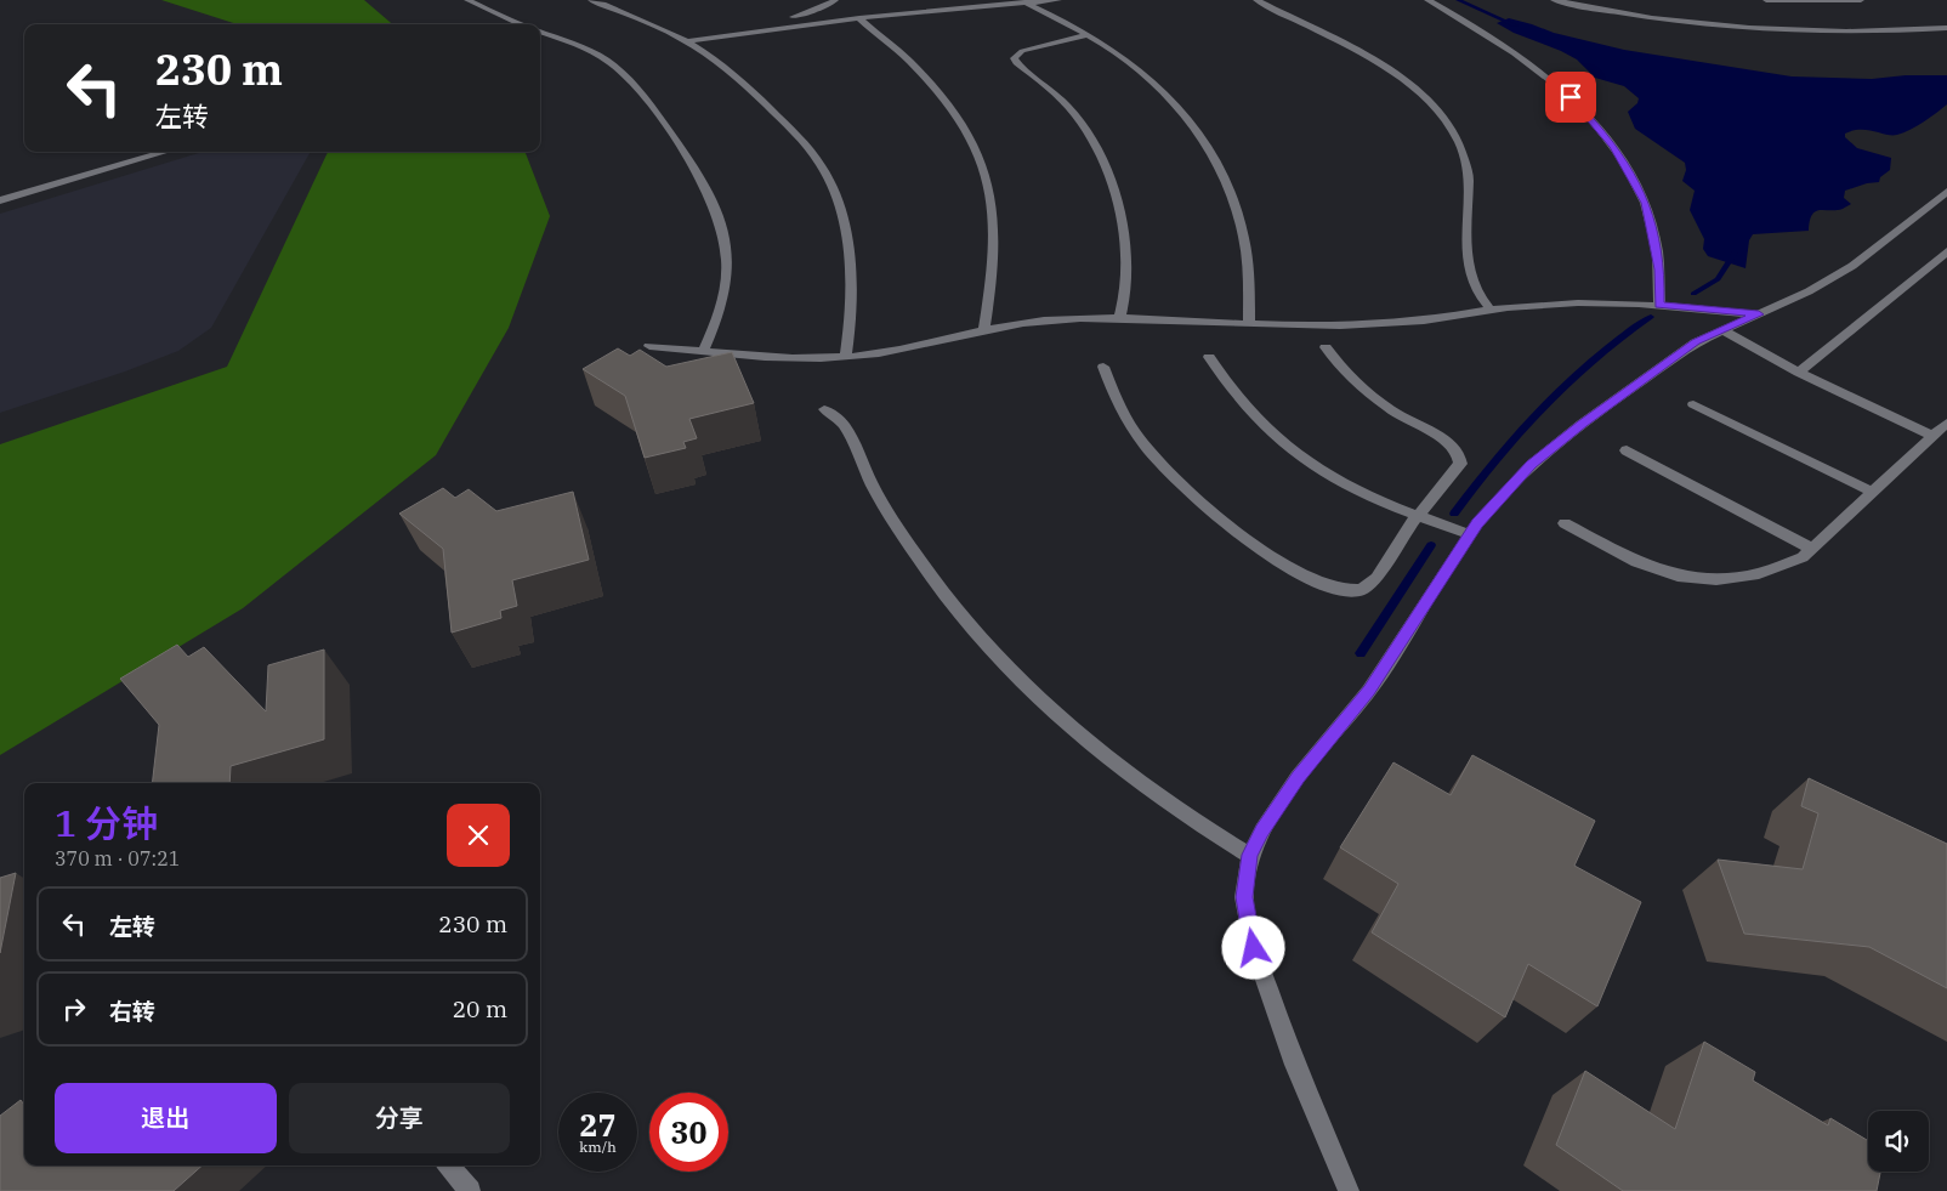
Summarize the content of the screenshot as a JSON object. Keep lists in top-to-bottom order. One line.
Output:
{"page":{"turn":["230 m","左转"],"heading":["1 分钟","370 m · 07:21"],"list":[{"name":"左转","value":"230 m"},{"name":"右转","value":"20 m"}],"buttons":["退出","分享"],"speed":"27 km/h","limit":"30"}}
